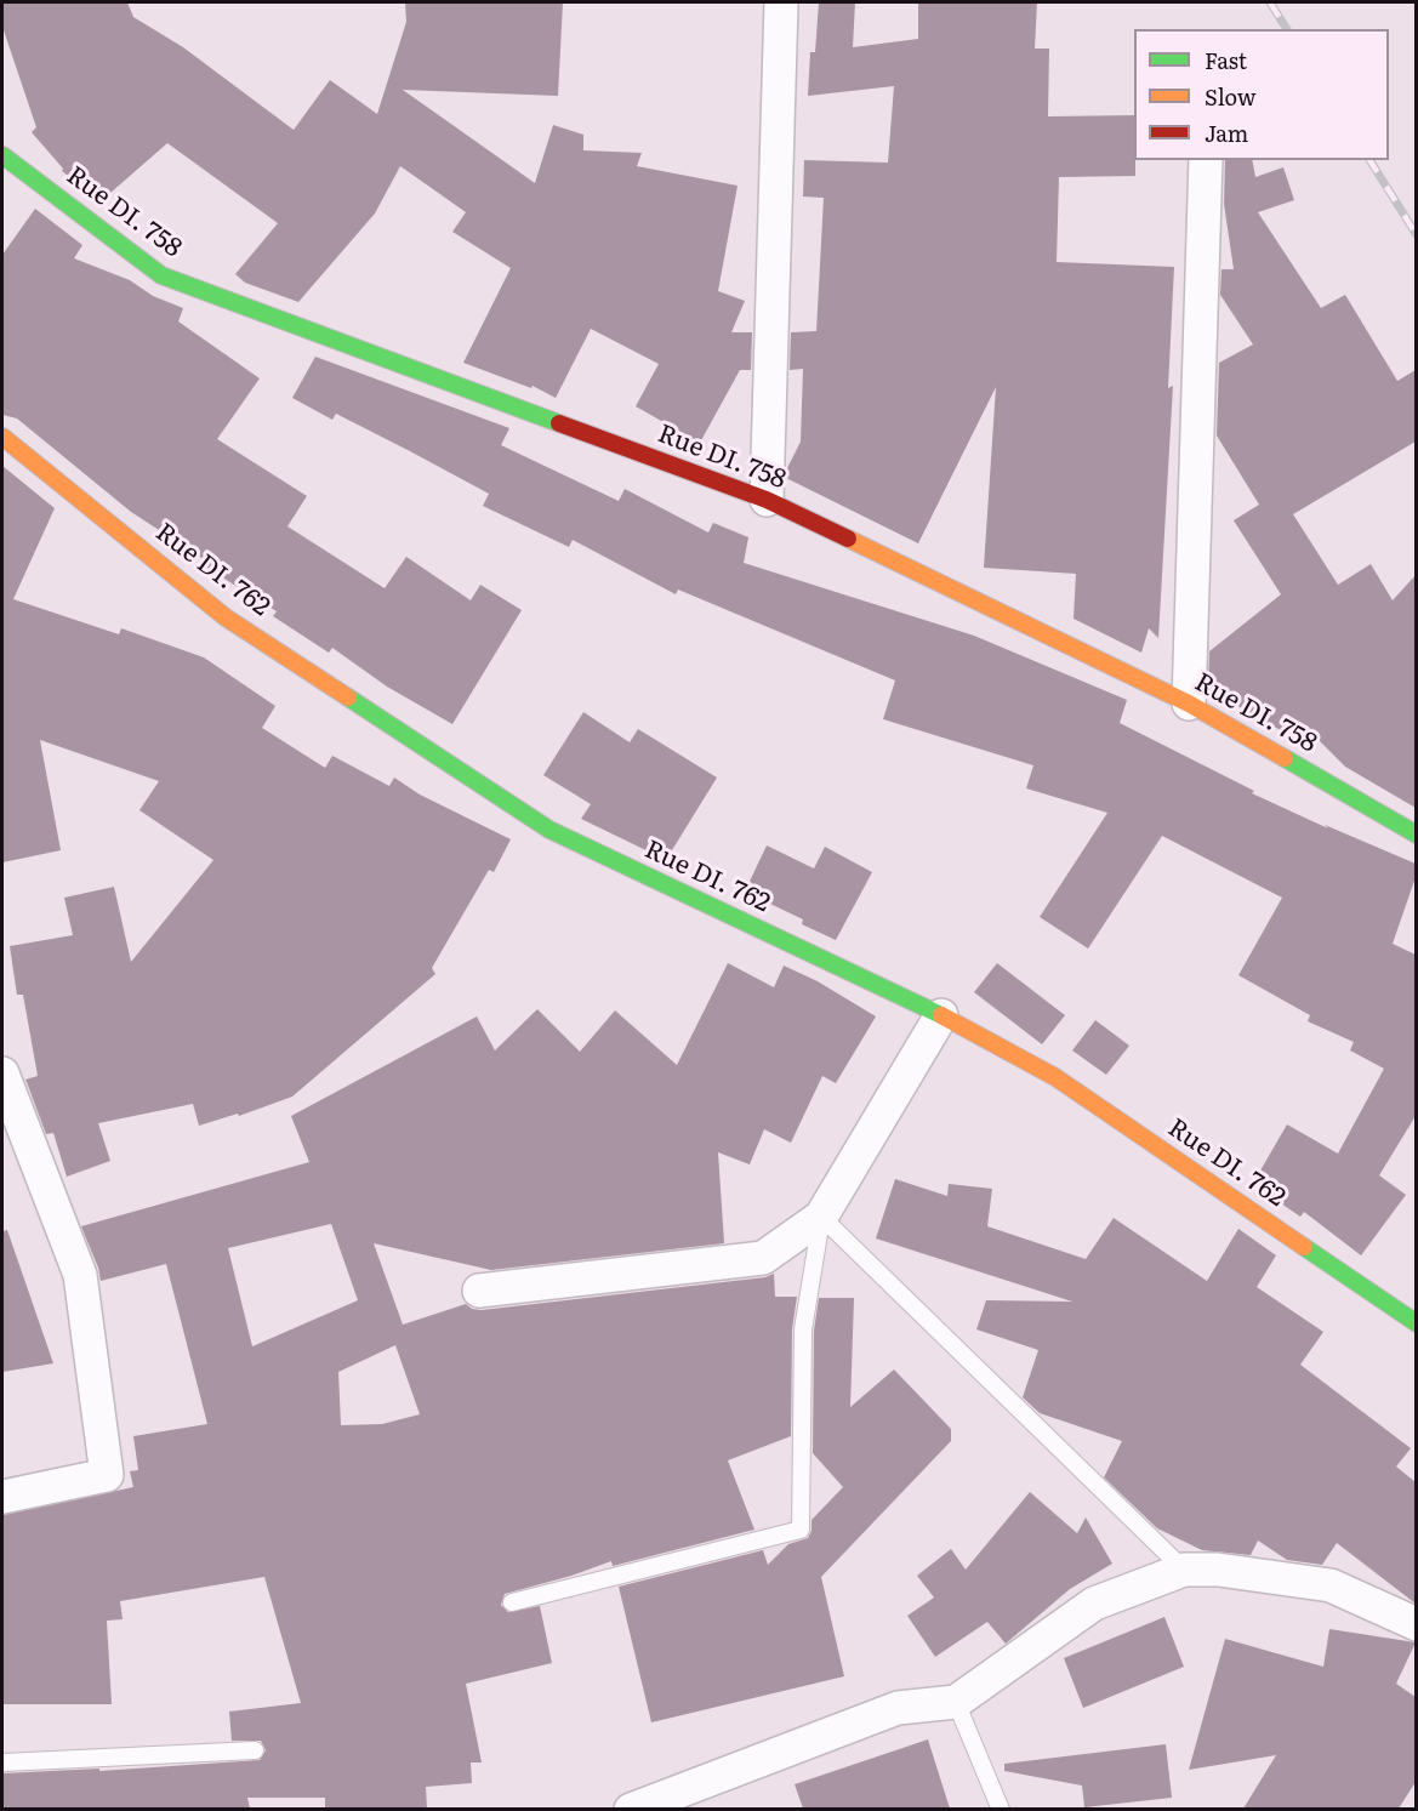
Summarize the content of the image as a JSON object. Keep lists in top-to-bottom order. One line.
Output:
{"streets":{"street":["Rue DI. 758","Rue DI. 762"]},"legend":["Fast","Slow","Jam"]}
